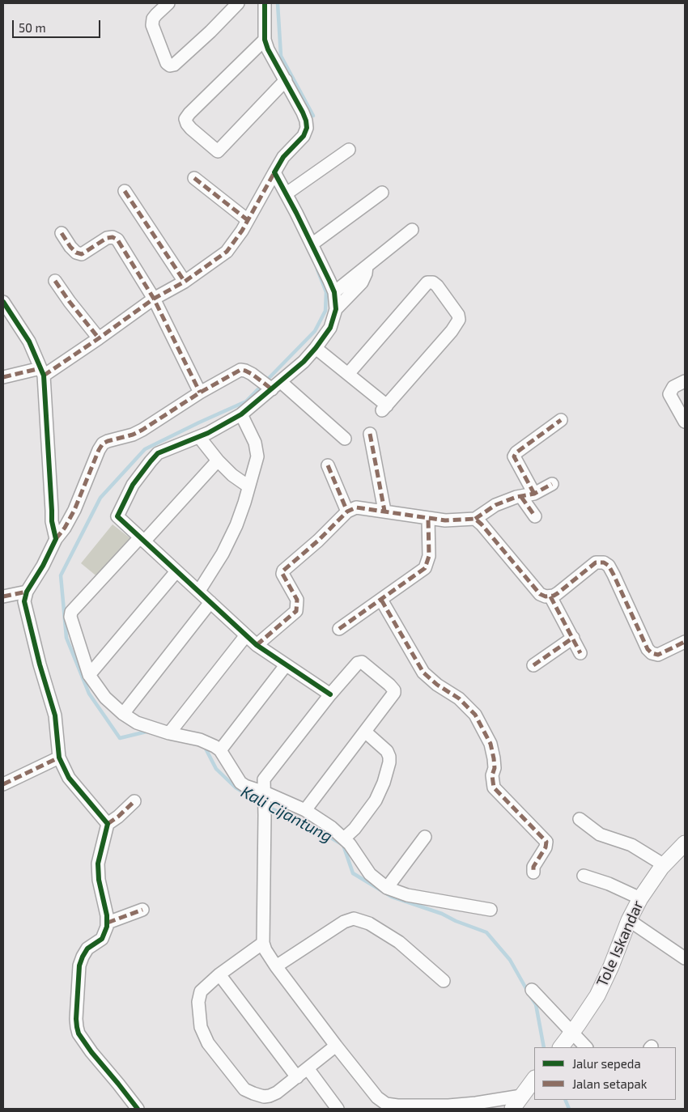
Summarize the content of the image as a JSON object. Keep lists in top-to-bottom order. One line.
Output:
{"streets":{"main road":["Tole Iskandar"]},"water":["Kali Cijantung"],"legend":["Jalur sepeda","Jalan setapak"],"scale_bar":"50 m"}
